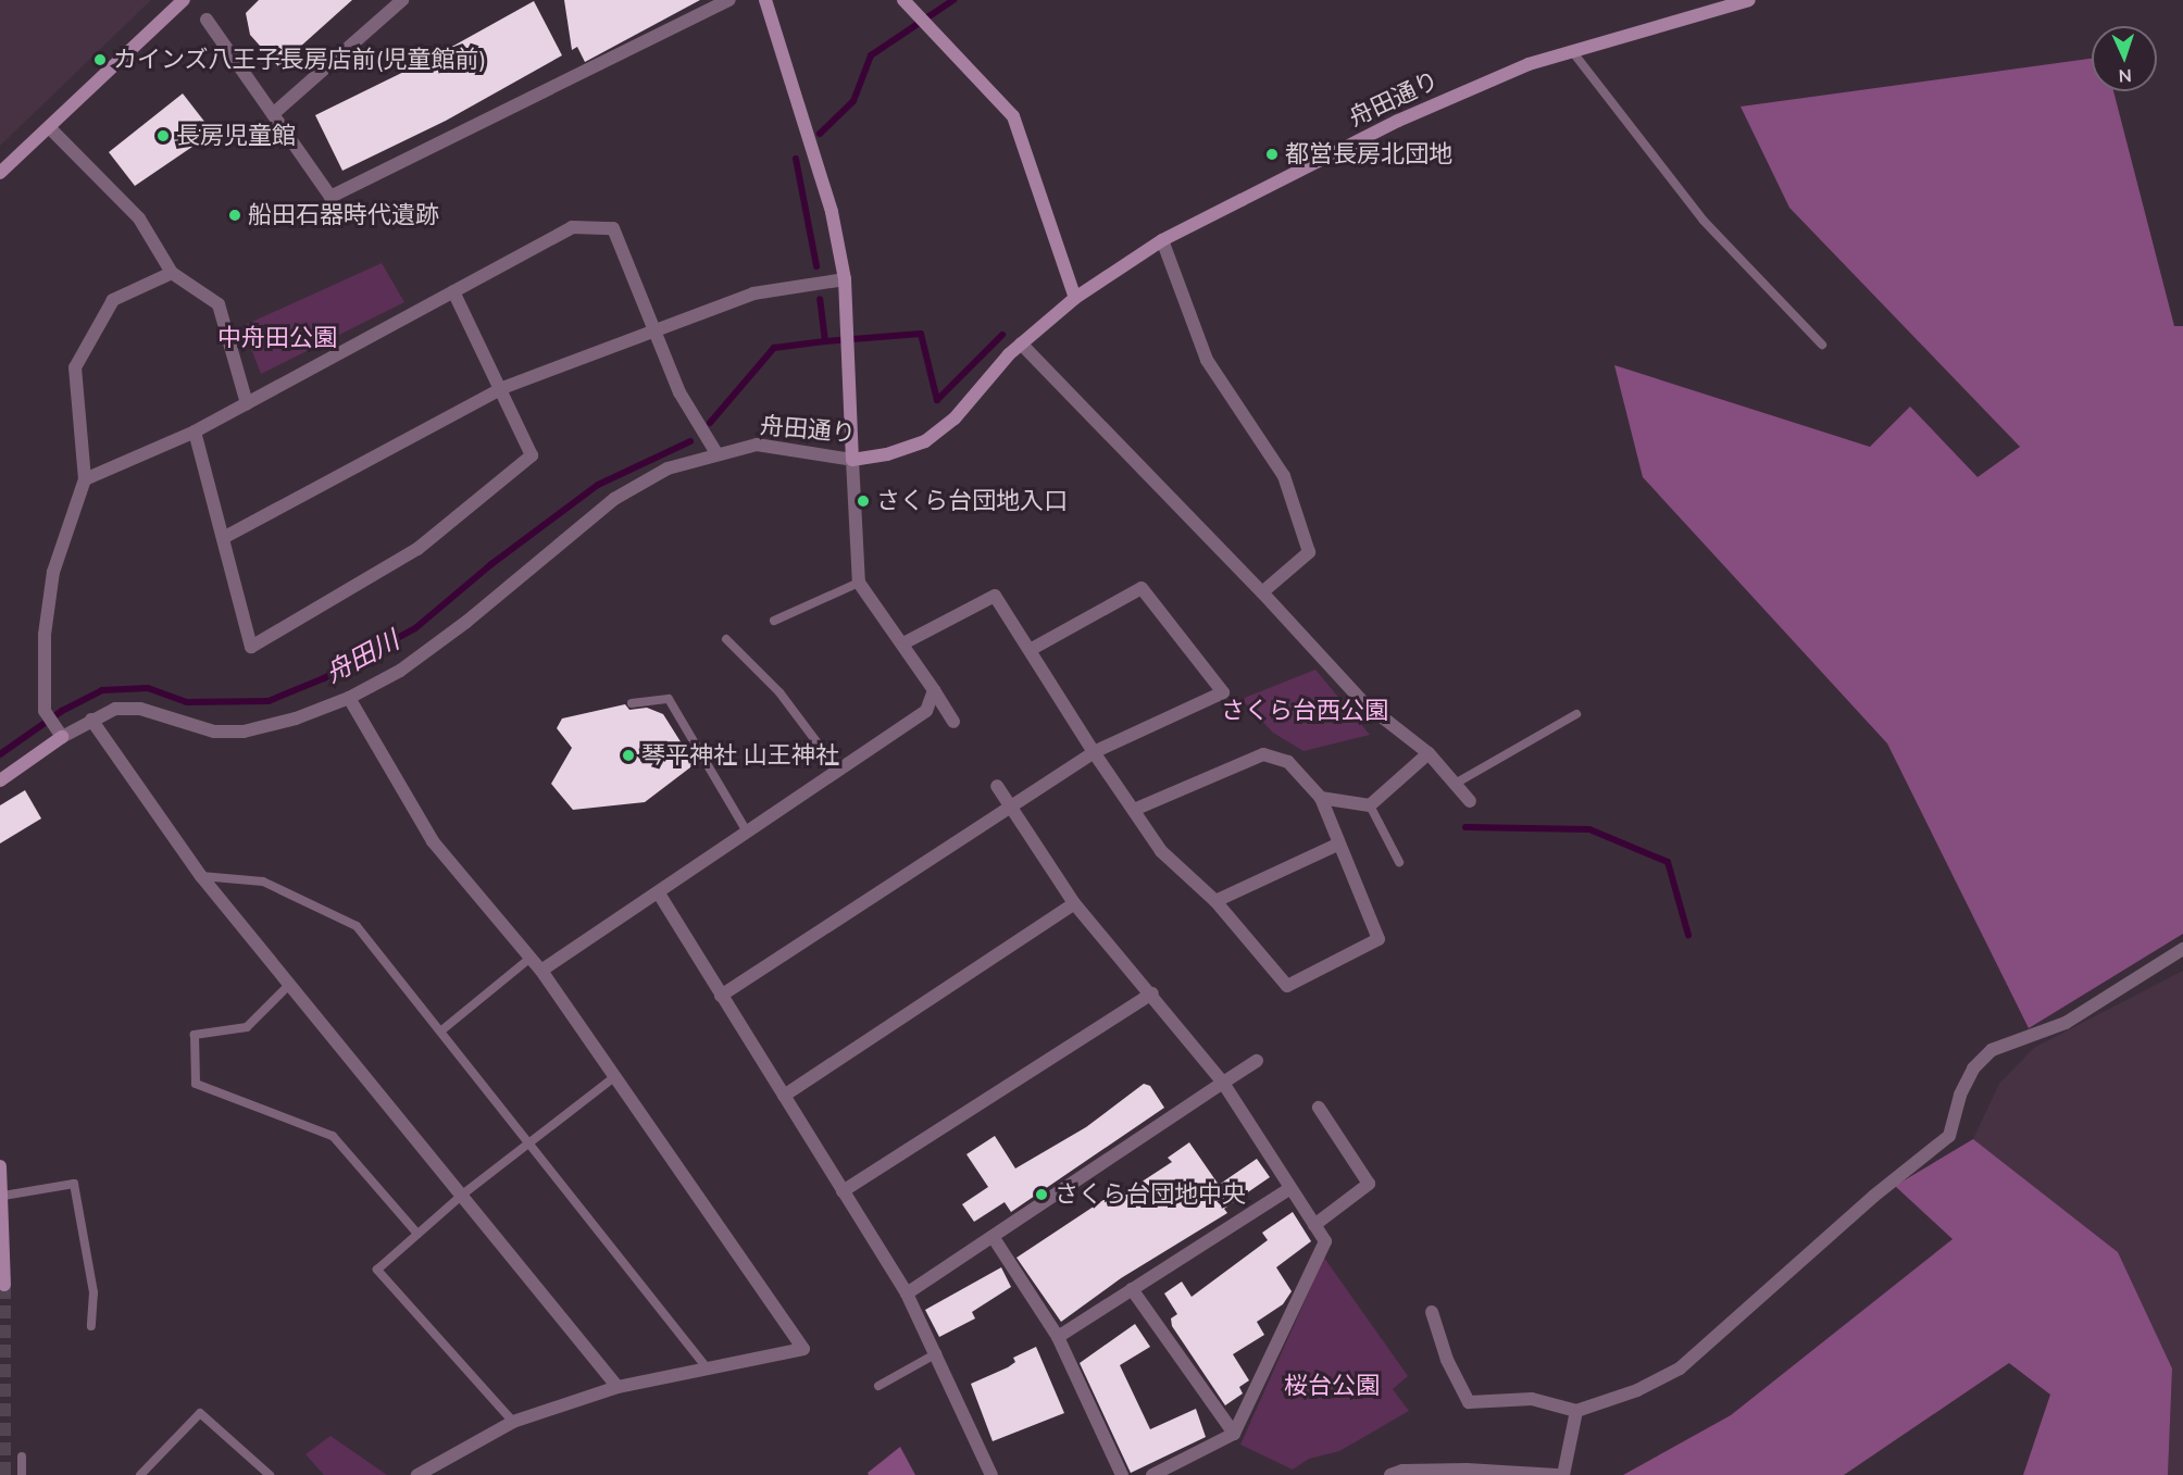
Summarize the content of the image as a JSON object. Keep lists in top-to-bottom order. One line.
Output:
{"streets":{"street":["舟田通り"]},"water":["舟田川"],"parks":["中舟田公園","さくら台西公園","桜台公園"],"places":["カインズ八王子長房店前(児童館前)","長房児童館","都営長房北団地","船田石器時代遺跡","さくら台団地入口","琴平神社 山王神社","さくら台団地中央"],"north":"bottom"}
